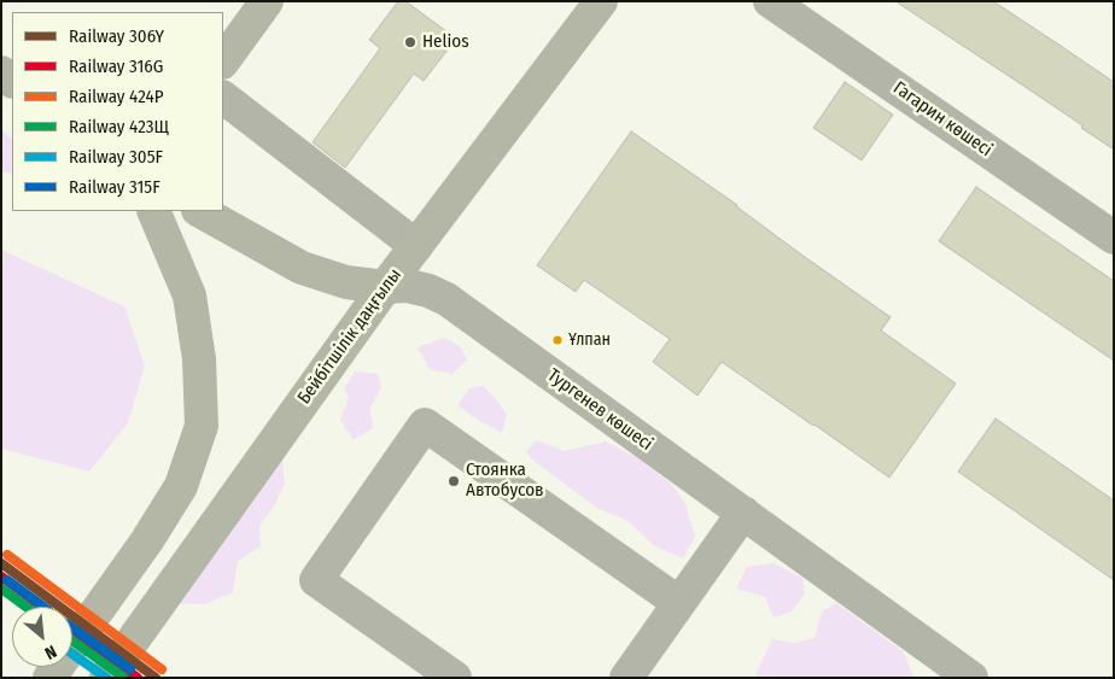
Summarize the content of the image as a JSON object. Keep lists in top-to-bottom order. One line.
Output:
{"streets":{"main road":["Бейбітшілік даңғылы","Тургенев көшесі"],"street":["Гагарин көшесі"]},"crossings":[["Бейбітшілік даңғылы","Тургенев көшесі"]],"places":["Helios","Ұлпан","Стоянка Автобусов"],"lines":["rail line 424Р","rail line 306Y","rail line 316G","rail line 315F","rail line 423Щ","rail line 305F"],"legend":["Railway 306Y","Railway 316G","Railway 424Р","Railway 423Щ","Railway 305F","Railway 315F"],"north":"bottom right"}
